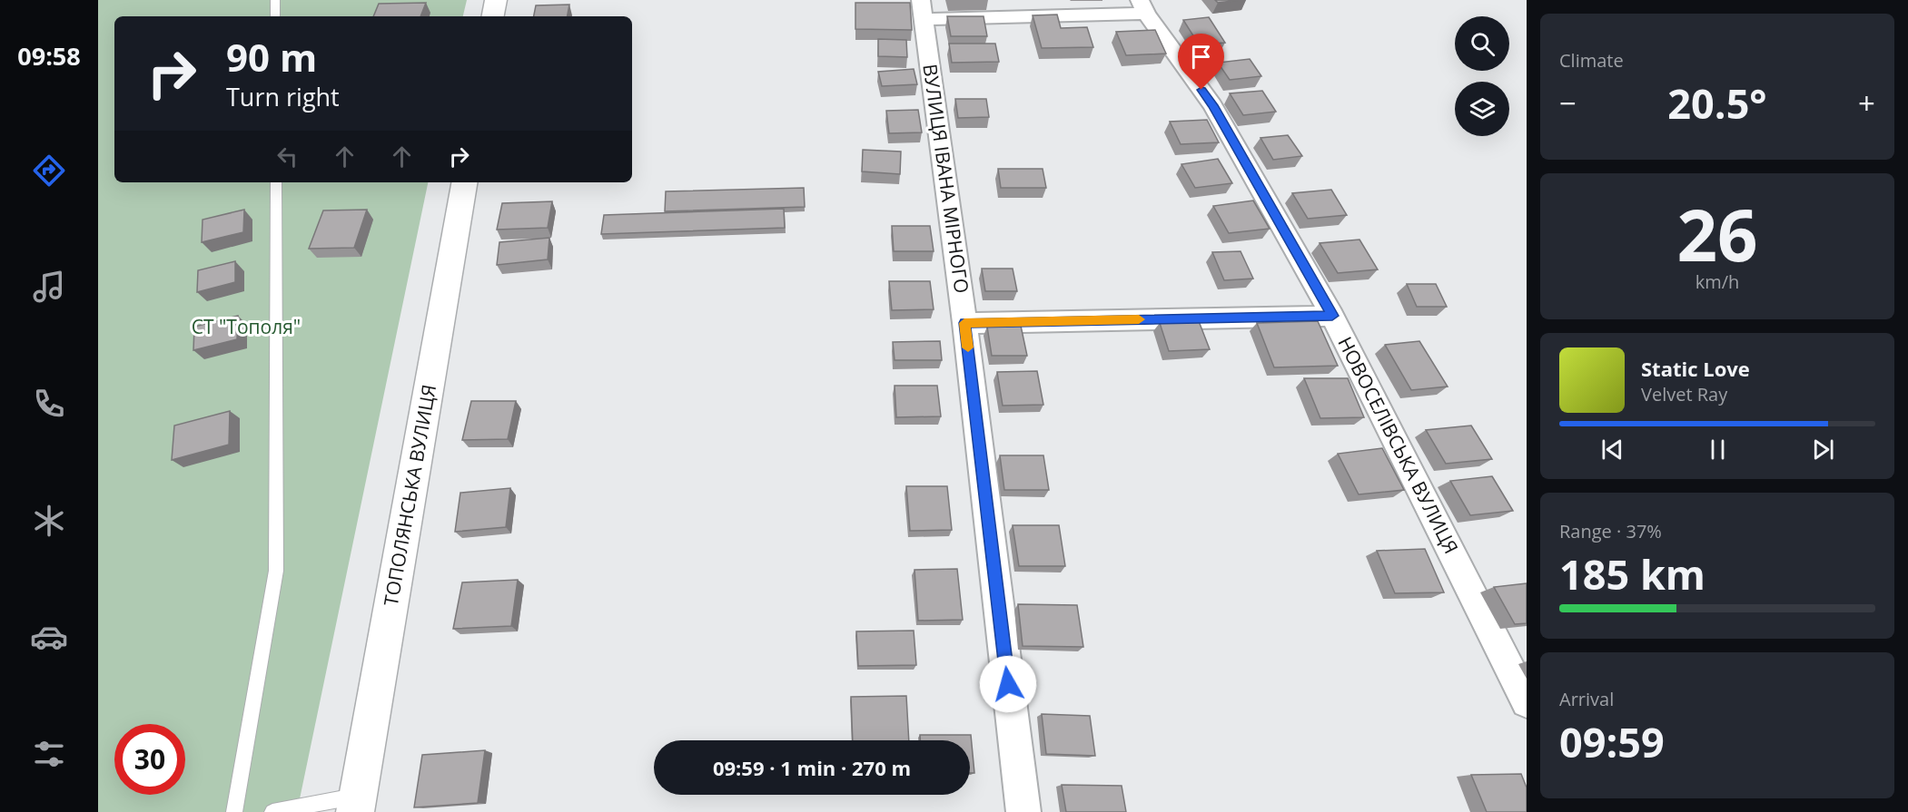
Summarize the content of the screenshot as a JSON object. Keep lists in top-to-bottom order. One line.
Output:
{"streets":{"street":["ВУЛИЦЯ ІВАНА МІРНОГО","НОВОСЕЛІВСЬКА ВУЛИЦЯ","ТОПОЛЯНСЬКА ВУЛИЦЯ"]},"parks":["СТ \"Тополя\""],"page":{"tabs":"09:58","tile":["Climate",["26","km/h"],["Range · 37%","185 km"],["Arrival","09:59"]],"turn":["90 m","Turn right"],"heat":["−","20.5°","+"],"song":["Static Love","Velvet Ray"],"limit":"30","trip":"09:59 · 1 min · 270 m"}}
